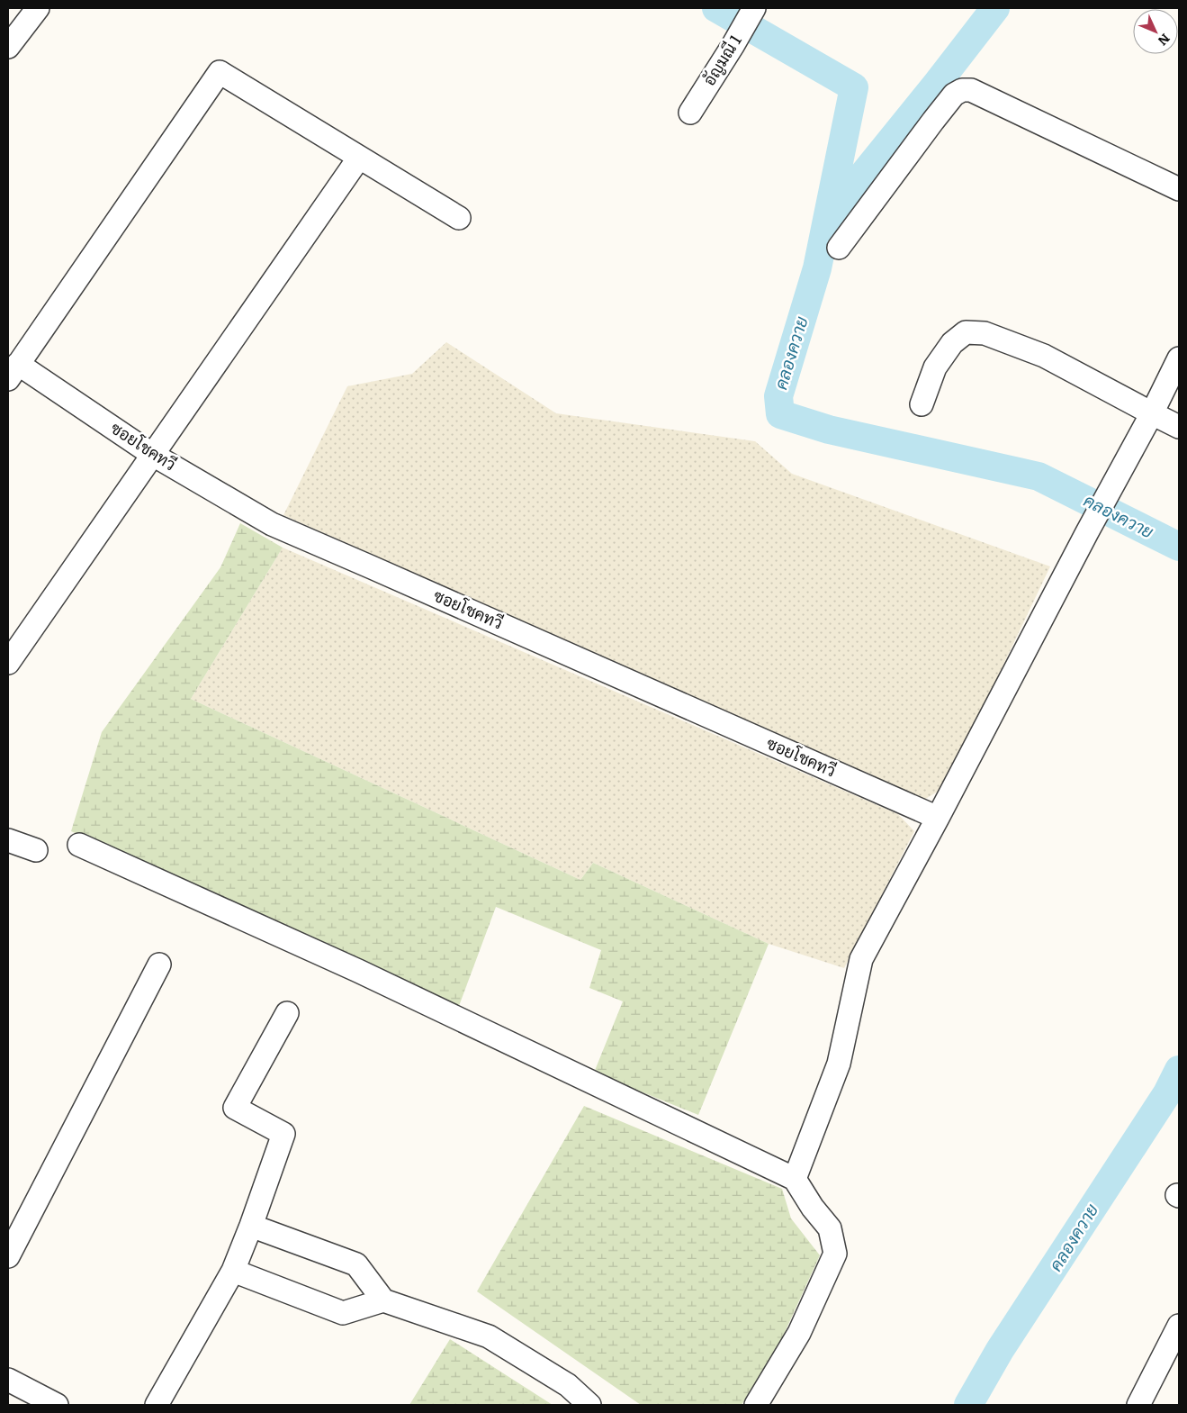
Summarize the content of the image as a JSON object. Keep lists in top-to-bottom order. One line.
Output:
{"streets":{"street":["อัญมณี 1","ซอยโชคทวี"]},"water":["คลองควาย"],"north":"bottom right"}
